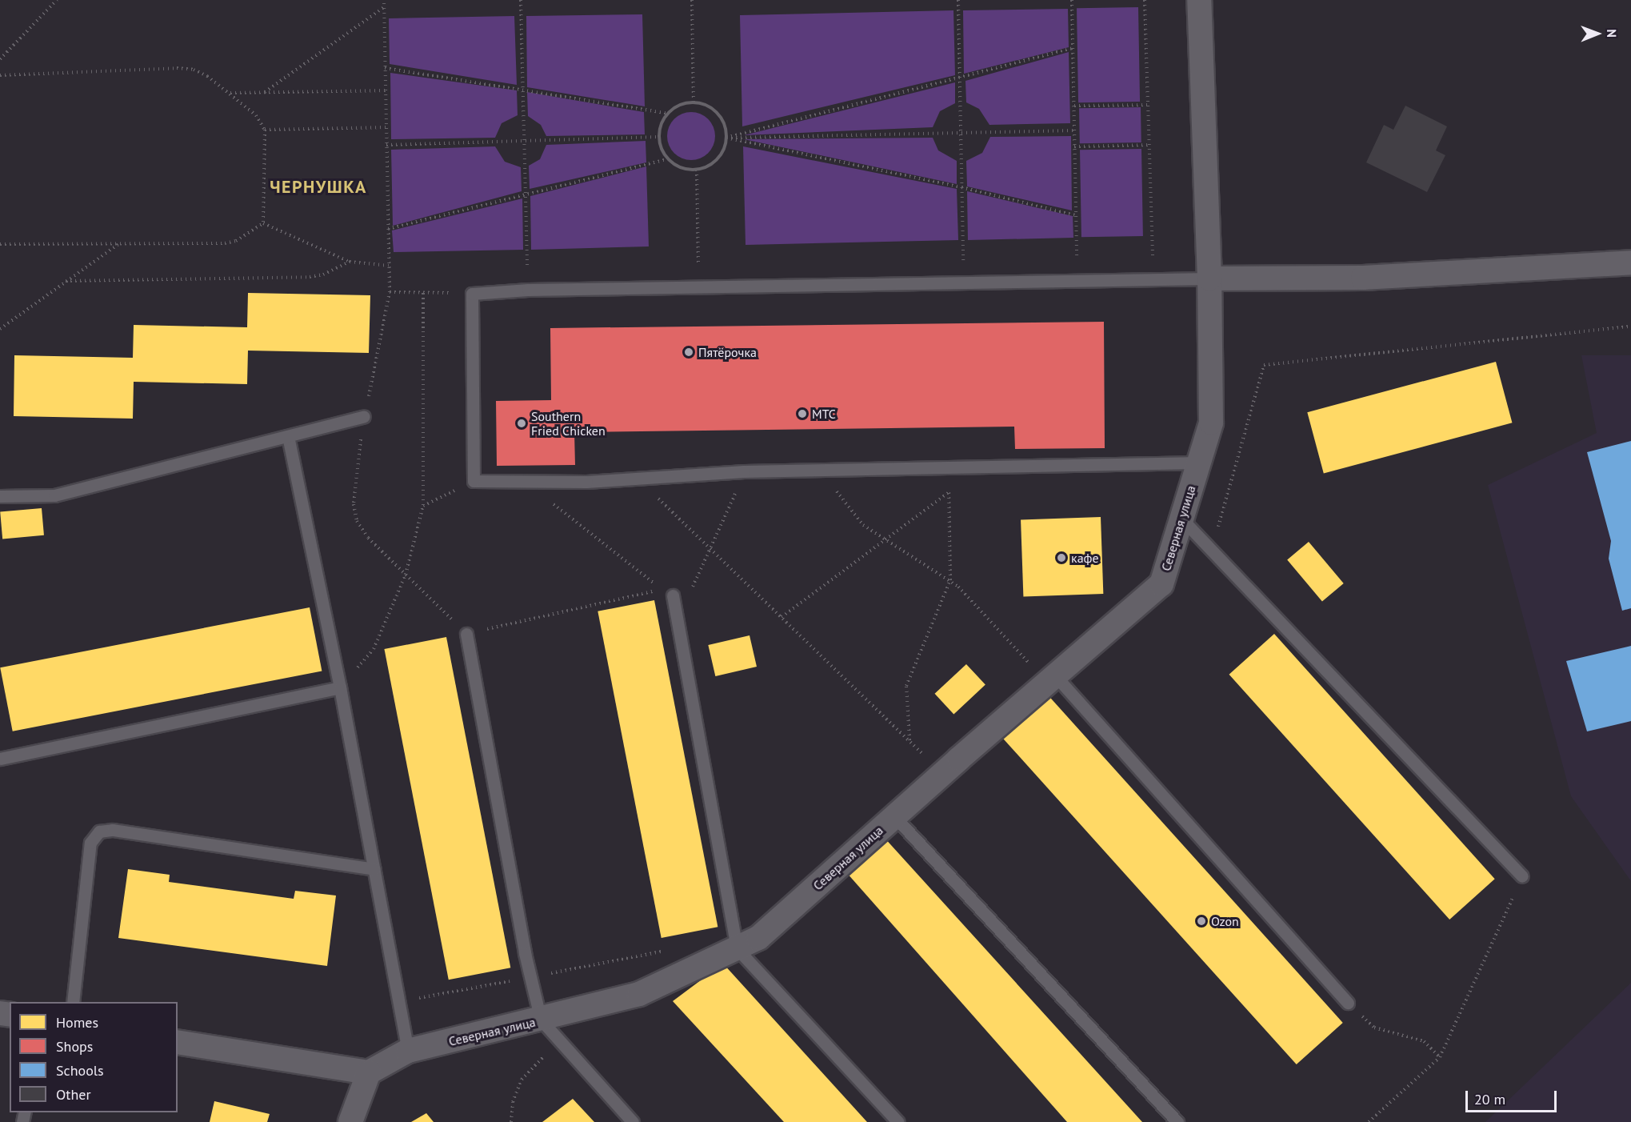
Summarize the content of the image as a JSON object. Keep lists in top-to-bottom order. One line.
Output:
{"streets":{"street":["Северная улица"]},"districts":["ЧЕРНУШКА"],"places":["Пятёрочка","МТС","Southern Fried Chicken","кафе","Ozon"],"legend":["Homes","Shops","Schools","Other"],"scale_bar":"20 m","north":"right"}
